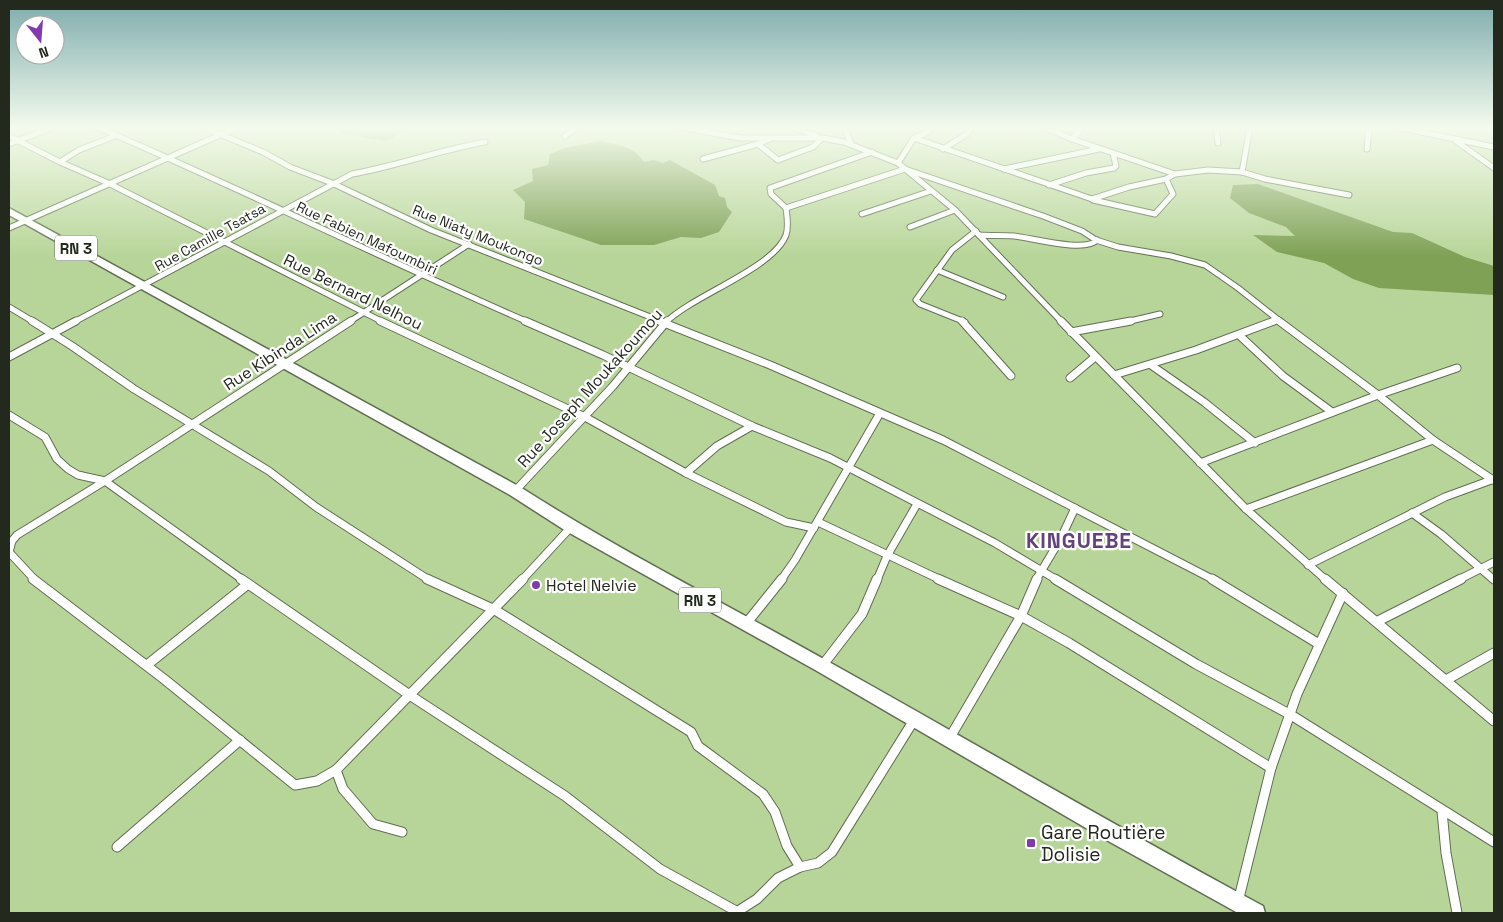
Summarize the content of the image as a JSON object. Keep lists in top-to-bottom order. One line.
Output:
{"streets":{"highway":["RN 3"],"street":["Rue Niaty Moukongo","Rue Camille Tsatsa","Rue Fabien Mafoumbiri","Rue Bernard Nelhou","Rue Kibinda Lima","Rue Joseph Moukakoumou"]},"crossings":[["Rue Niaty Moukongo","Rue Camille Tsatsa"],["Rue Niaty Moukongo","Rue Kibinda Lima"],["Rue Niaty Moukongo","Rue Joseph Moukakoumou"],["Rue Camille Tsatsa","Rue Fabien Mafoumbiri"],["Rue Camille Tsatsa","RN 3"],["Rue Camille Tsatsa","Rue Bernard Nelhou"],["Rue Fabien Mafoumbiri","Rue Kibinda Lima"],["Rue Fabien Mafoumbiri","Rue Joseph Moukakoumou"],["RN 3","Rue Kibinda Lima"],["RN 3","Rue Joseph Moukakoumou"],["Rue Bernard Nelhou","Rue Kibinda Lima"],["Rue Bernard Nelhou","Rue Joseph Moukakoumou"]],"districts":["KINGUEBE"],"places":{"other":["Hotel Nelvie"],"transit":["Gare Routière Dolisie"]},"north":"bottom"}
